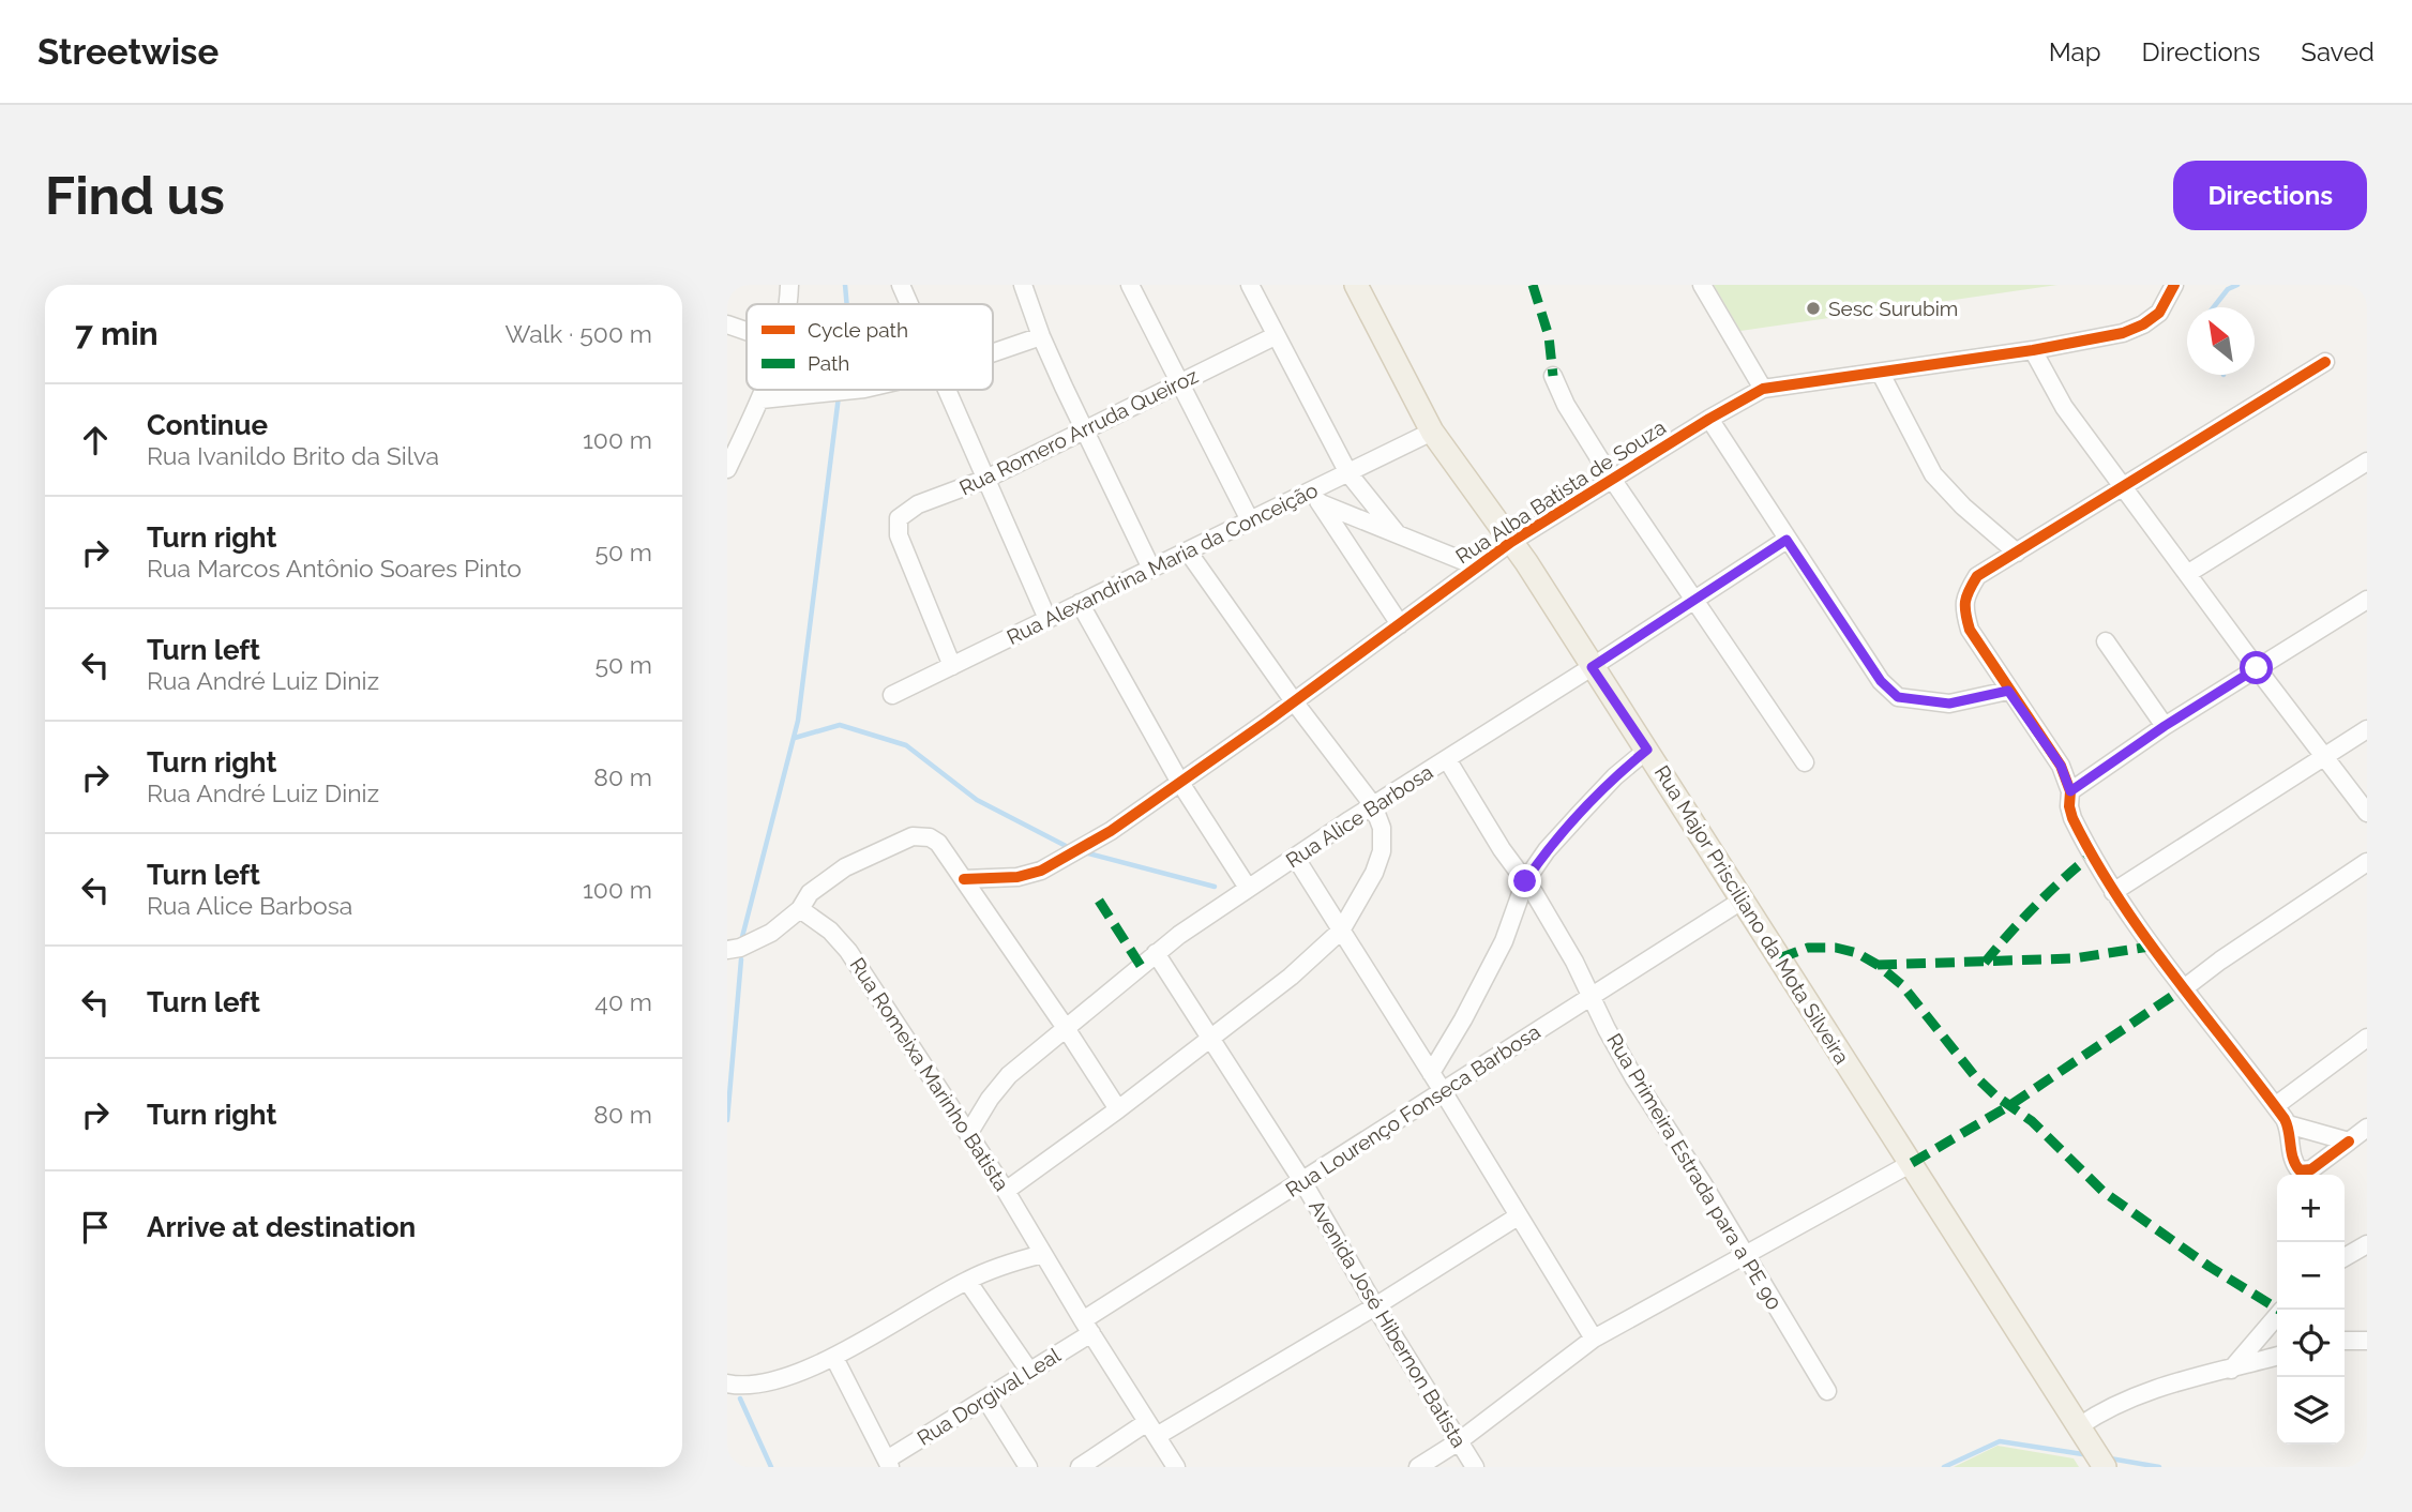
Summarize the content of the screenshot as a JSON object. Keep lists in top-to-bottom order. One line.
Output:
{"streets":{"main road":["Rua Major Prisciliano da Mota Silveira"],"street":["Rua Romero Arruda Queiroz","Rua Alba Batista de Souza","Rua Alexandrina Maria da Conceição","Rua Alice Barbosa","Rua Romeixa Marinho Batista","Rua Lourenço Fonseca Barbosa","Rua Primeira Estrada para a PE 90","Avenida José Hibernon Batista","Rua Dorgival Leal"]},"crossings":[["Rua Romero Arruda Queiroz","Rua Alexandrina Maria da Conceição"],["Rua Alba Batista de Souza","Rua Major Prisciliano da Mota Silveira"],["Rua Alexandrina Maria da Conceição","Rua Major Prisciliano da Mota Silveira"],["Rua Alice Barbosa","Rua Major Prisciliano da Mota Silveira"],["Rua Alice Barbosa","Rua Romeixa Marinho Batista"],["Rua Alice Barbosa","Rua Primeira Estrada para a PE 90"],["Rua Alice Barbosa","Avenida José Hibernon Batista"],["Rua Major Prisciliano da Mota Silveira","Rua Lourenço Fonseca Barbosa"],["Rua Romeixa Marinho Batista","Rua Lourenço Fonseca Barbosa"],["Rua Romeixa Marinho Batista","Rua Dorgival Leal"],["Rua Lourenço Fonseca Barbosa","Rua Primeira Estrada para a PE 90"],["Rua Lourenço Fonseca Barbosa","Avenida José Hibernon Batista"],["Rua Lourenço Fonseca Barbosa","Rua Dorgival Leal"]],"places":["Sesc Surubim"],"legend":["Cycle path","Path"],"north":"top left","page":{"header":"Streetwise","nav":["Map","Directions","Saved"],"buttons":"Directions","title":"Find us","heading":["7 min","Walk · 500 m"],"list":[["Continue","Rua Ivanildo Brito da Silva","100 m"],["Turn right","Rua Marcos Antônio Soares Pinto","50 m"],["Turn left","Rua André Luiz Diniz","50 m"],["Turn right","Rua André Luiz Diniz","80 m"],["Turn left","Rua Alice Barbosa","100 m"],["Turn left","40 m"],["Turn right","80 m"],"Arrive at destination"],"map_buttons":["+","−"]}}
